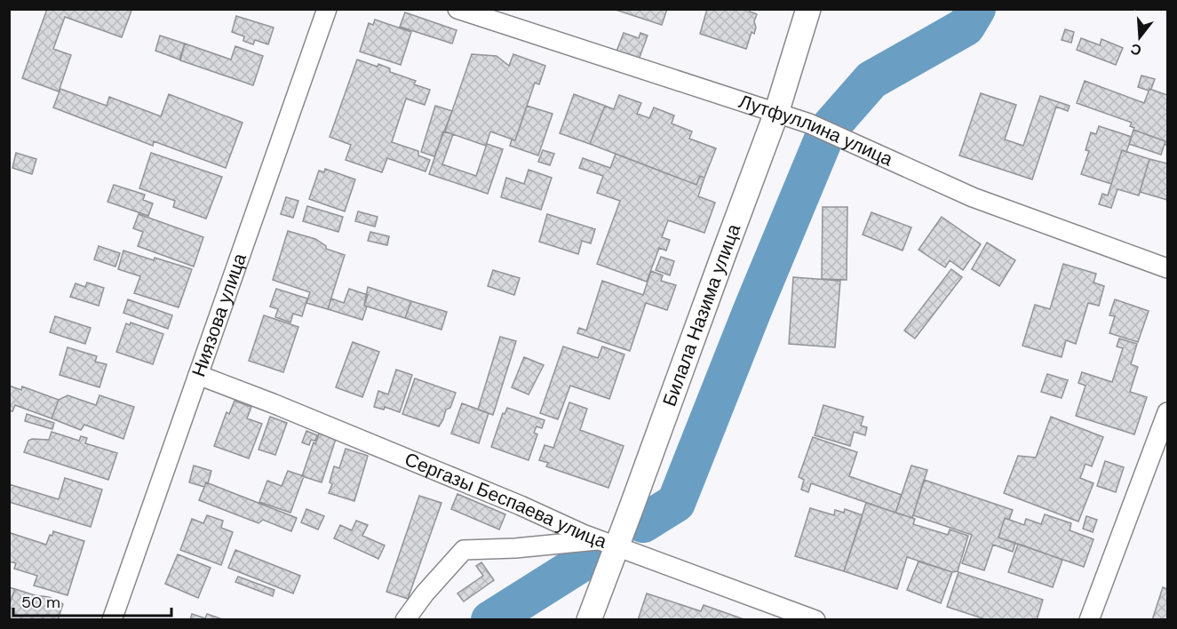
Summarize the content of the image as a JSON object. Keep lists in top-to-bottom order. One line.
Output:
{"streets":{"street":["Лутфуллина улица","Ниязова улица","Билала Назима улица","Сергазы Беспаева улица"]},"crossings":[["Лутфуллина улица","Билала Назима улица"],["Ниязова улица","Сергазы Беспаева улица"],["Билала Назима улица","Сергазы Беспаева улица"]],"scale_bar":"50 m","north":"bottom"}
